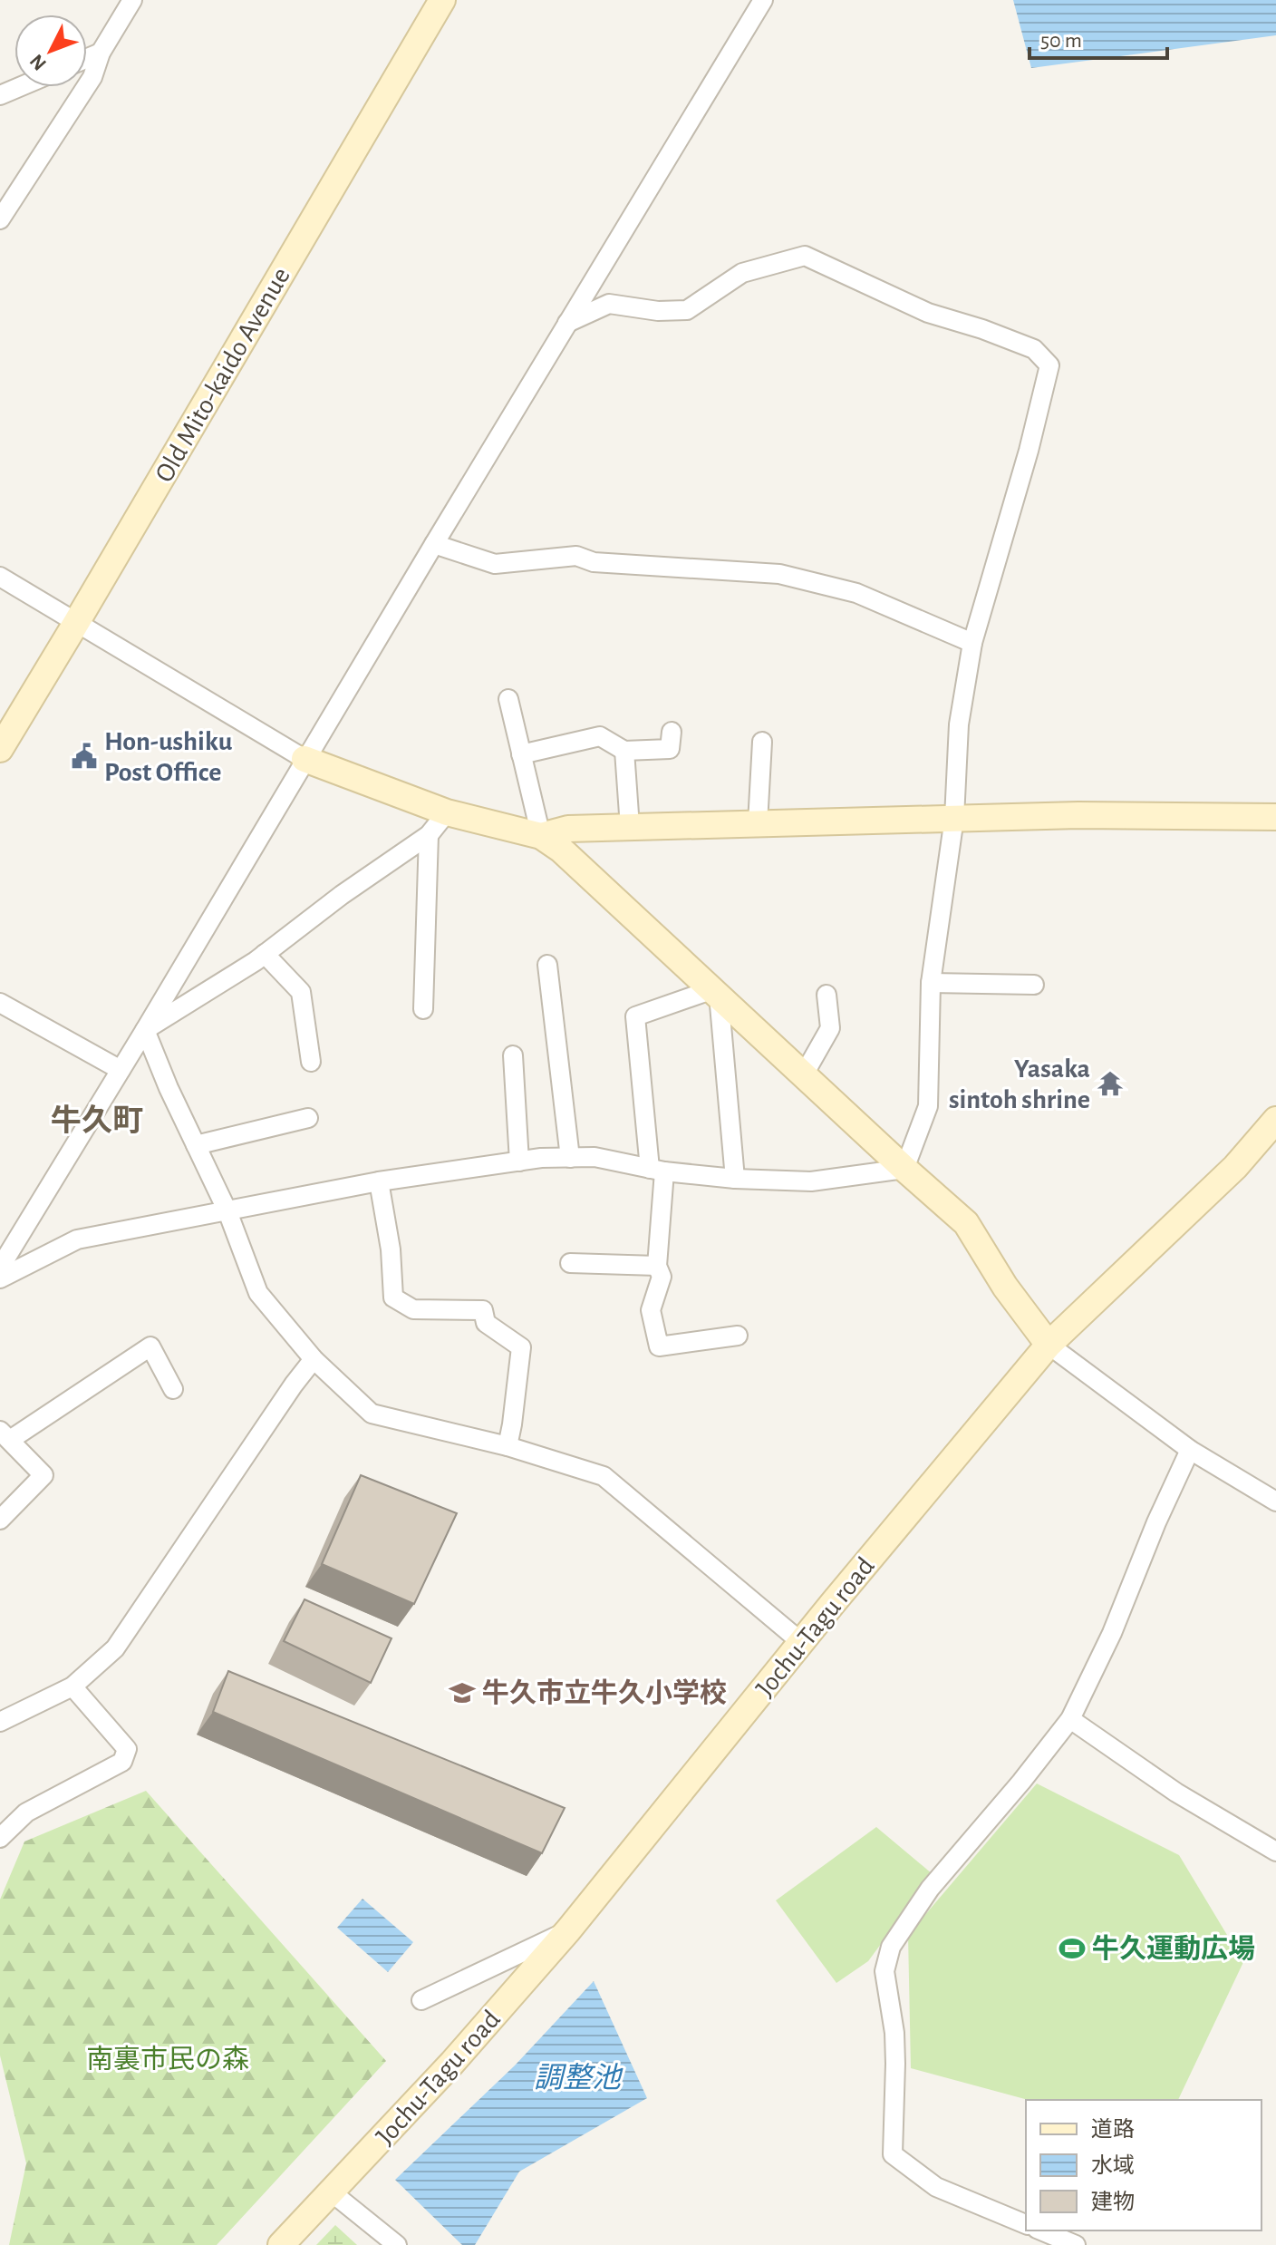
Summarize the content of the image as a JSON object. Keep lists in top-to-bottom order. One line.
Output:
{"streets":{"street":["Old Mito-kaido Avenue","Jochu-Tagu road"]},"districts":["牛久町"],"water":["調整池"],"parks":["南裏市民の森"],"places":{"public building":["Hon-ushiku Post Office"],"temple":["Yasaka sintoh shrine"],"school or university":["牛久市立牛久小学校"],"sports":["牛久運動広場"]},"legend":["道路","水域","建物"],"scale_bar":"50 m","north":"bottom left"}
